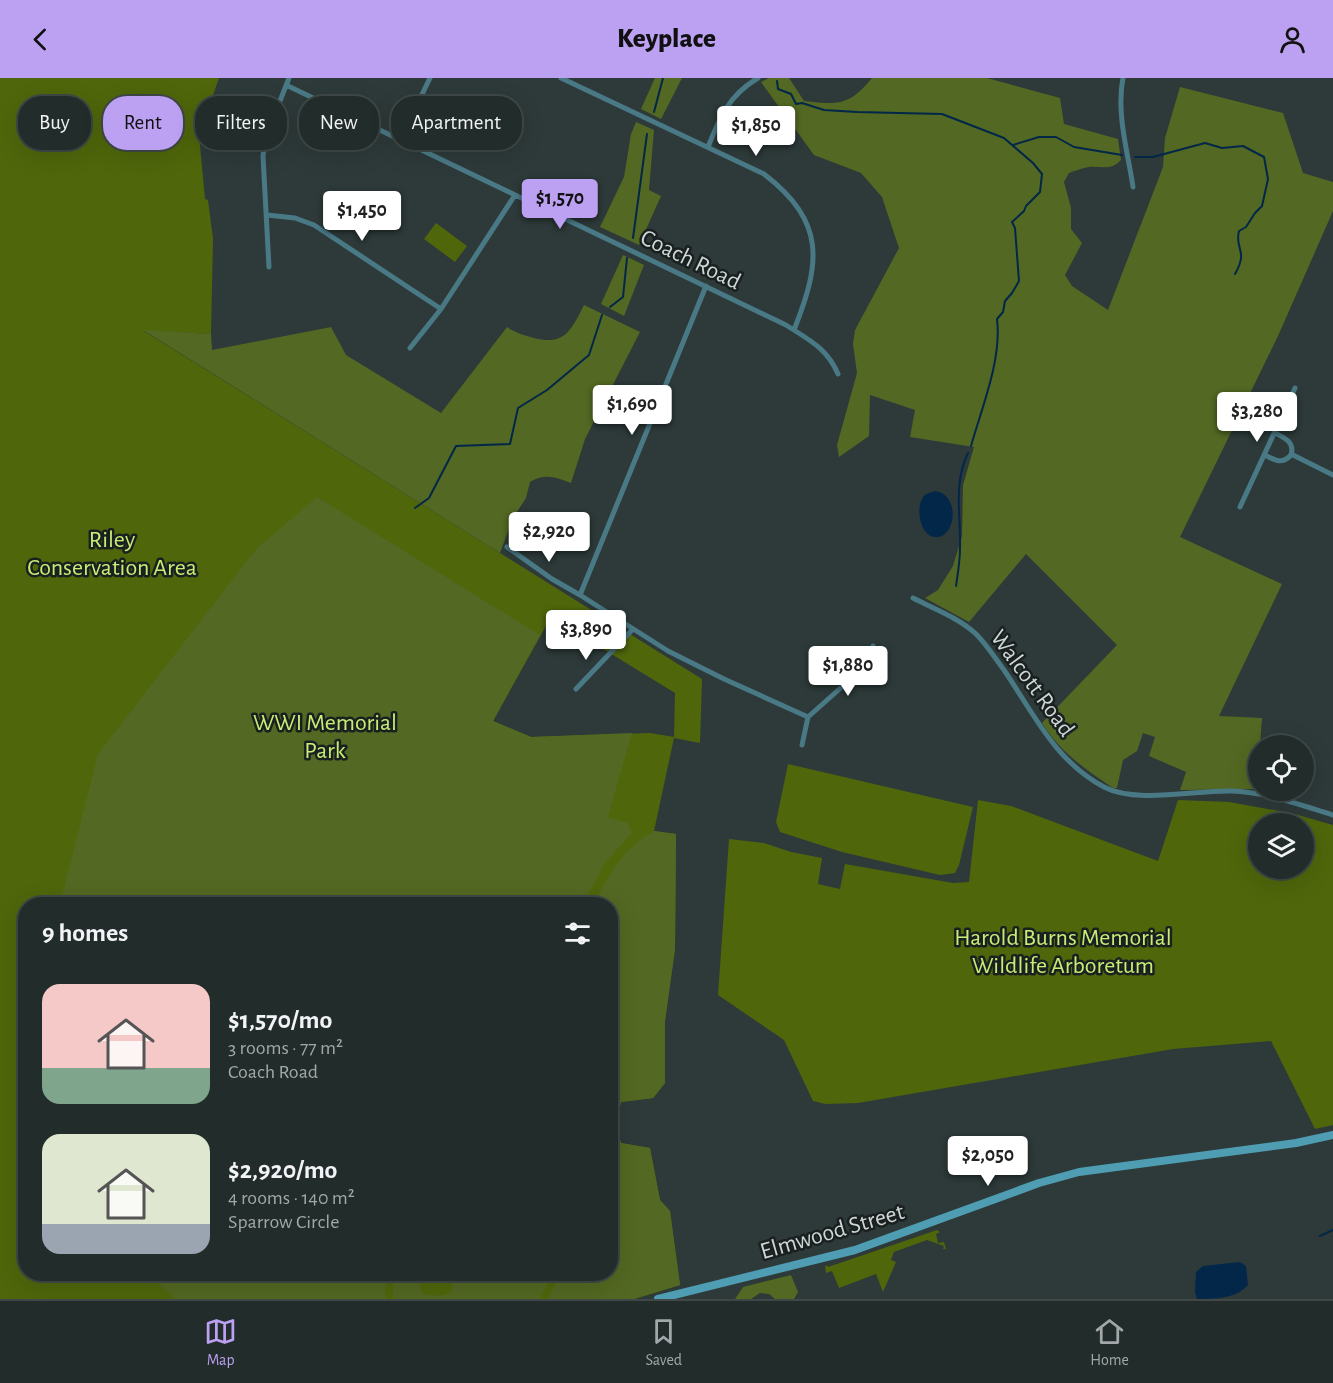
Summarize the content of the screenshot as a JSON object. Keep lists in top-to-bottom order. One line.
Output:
{"streets":{"main road":["Elmwood Street"],"street":["Coach Road","Walcott Road"]},"parks":["Riley Conservation Area","WWI Memorial Park","Harold Burns Memorial Wildlife Arboretum"],"page":{"header":"Keyplace","chip":["Buy","Rent","Filters","New","Apartment"],"price":["$1,850","$1,570","$1,450","$1,690","$3,280","$2,920","$3,890","$1,880","$2,050"],"heading":"9 homes","list":[{"name":"$1,570/mo","note":"3 rooms · 77 m² · Coach Road"},{"name":"$2,920/mo","note":"4 rooms · 140 m² · Sparrow Circle"}],"tabs":["Map","Saved","Home"]}}
